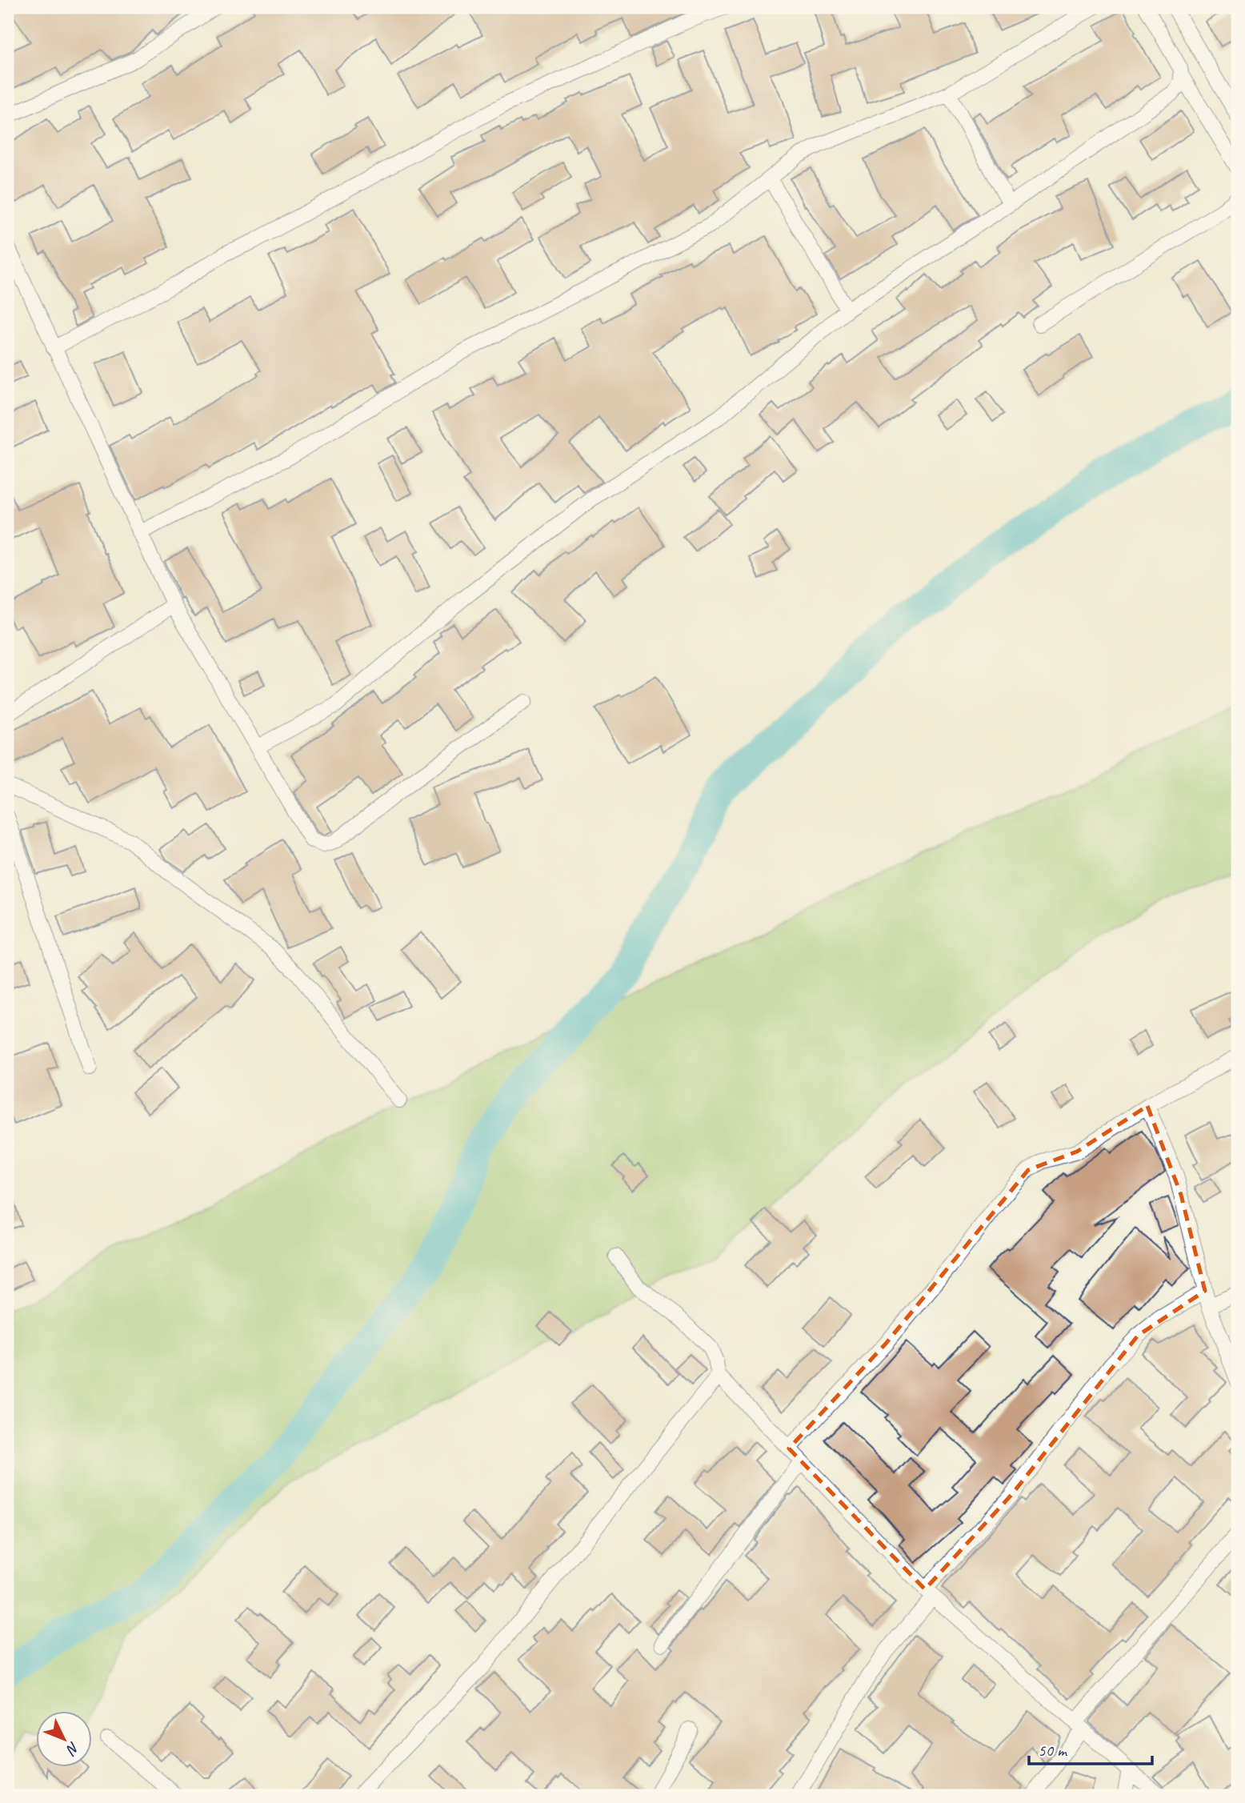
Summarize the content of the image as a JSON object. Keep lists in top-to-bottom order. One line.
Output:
{"scale_bar":"50 m","north":"bottom right"}
